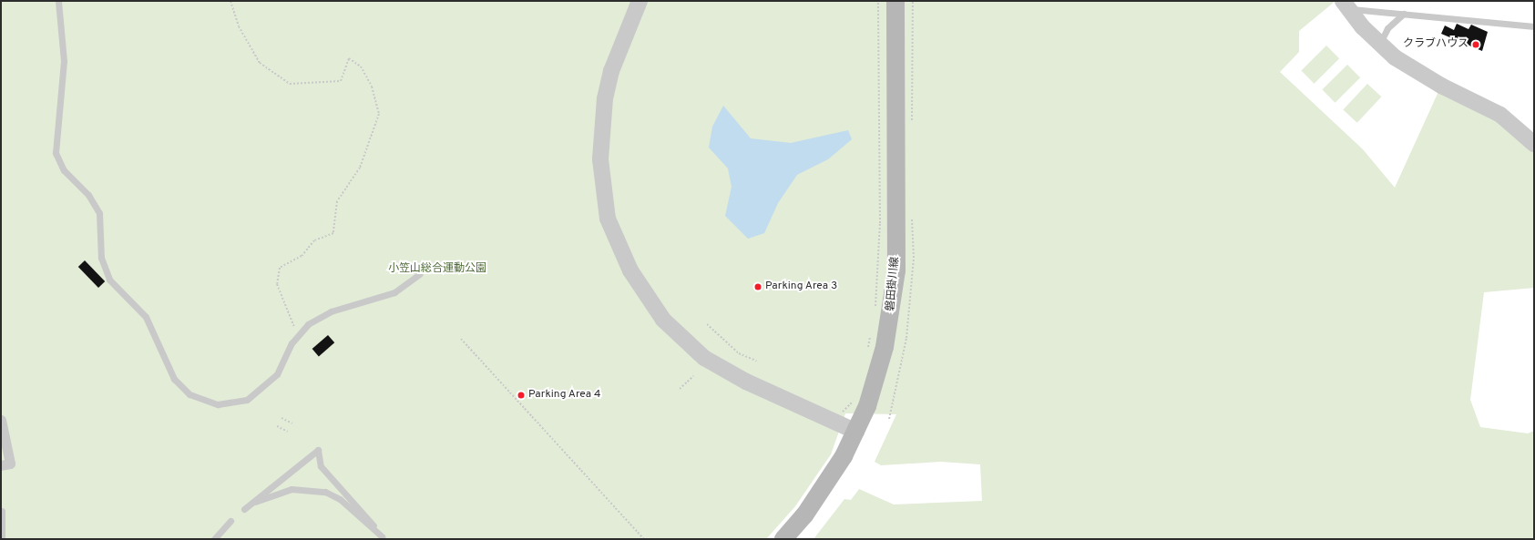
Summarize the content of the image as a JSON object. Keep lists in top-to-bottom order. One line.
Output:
{"streets":{"main road":["磐田掛川線"]},"parks":["小笠山総合運動公園"],"places":["クラブハウス","Parking Area 3","Parking Area 4"]}
